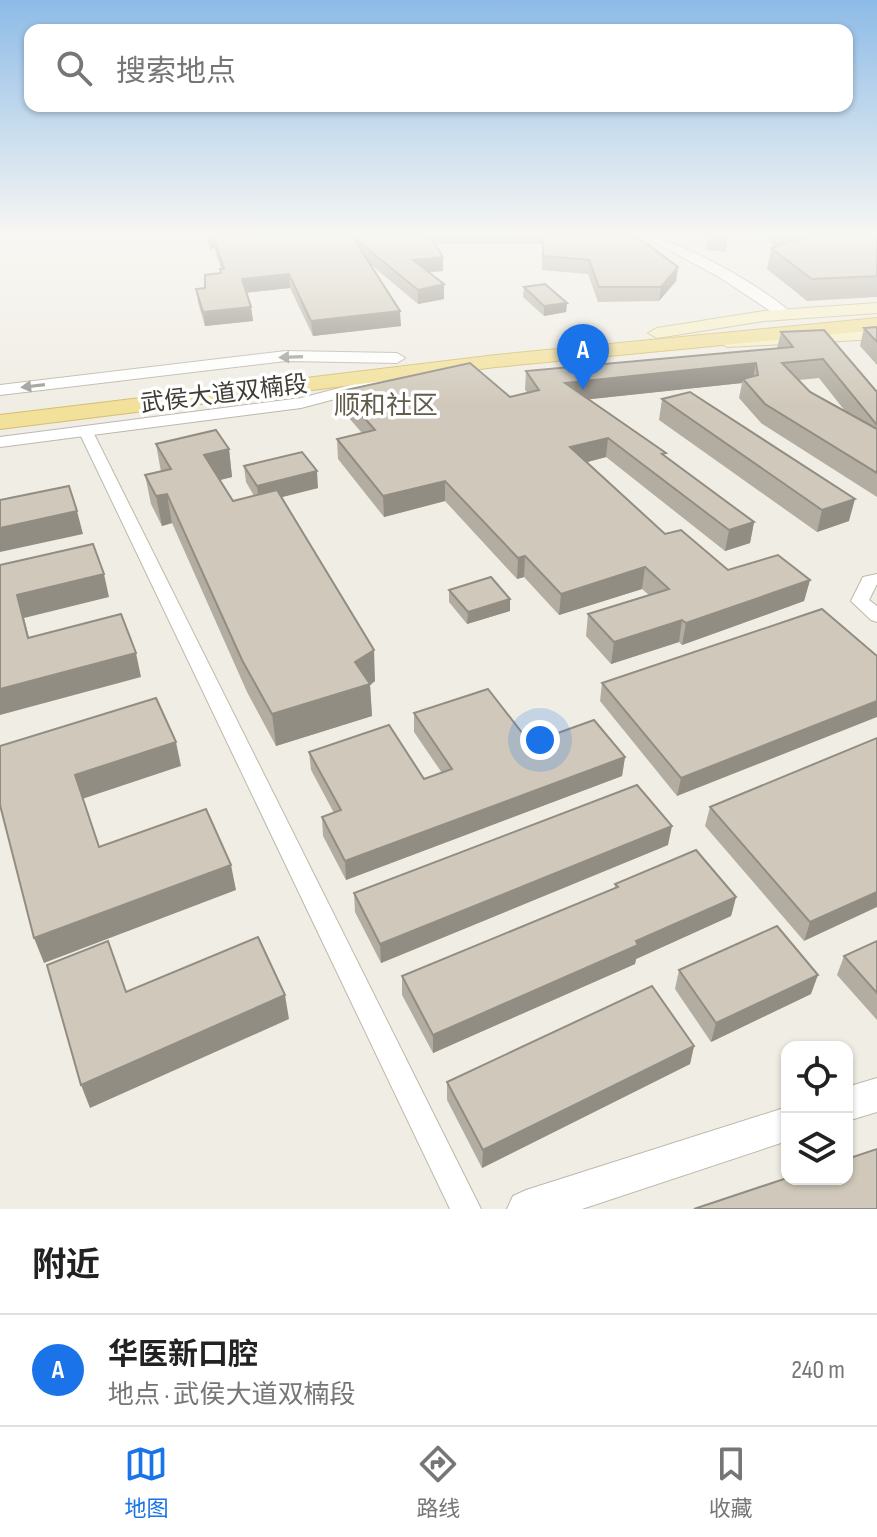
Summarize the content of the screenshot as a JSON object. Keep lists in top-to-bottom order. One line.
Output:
{"streets":{"main road":["武侯大道双楠段"]},"districts":["顺和社区"],"page":{"search":"搜索地点","pins":"A","heading":"附近","list":[{"mark":"A","name":"华医新口腔","note":"地点 · 武侯大道双楠段","value":"240 m"}],"nav":["地图","路线","收藏"]}}
